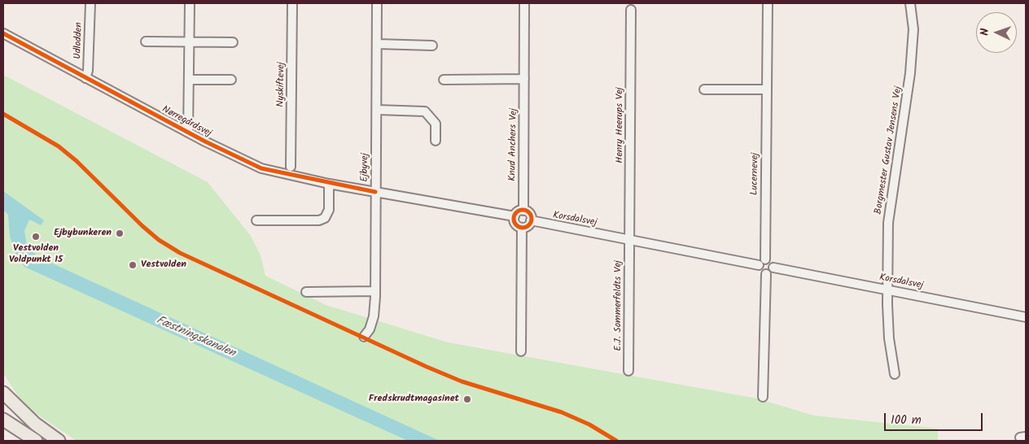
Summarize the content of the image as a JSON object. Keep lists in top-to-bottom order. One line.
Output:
{"streets":{"street":["Udlodden","Nyskiftevej","Nørregårdsvej","Henry Heerups Vej","Knud Anchers Vej","Borgmester Gustav Jensens Vej","Ejbyvej","Lucernevej","Korsdalsvej","E.J. Sommerfeldts Vej"]},"crossings":[["Udlodden","Nørregårdsvej"],["Nørregårdsvej","Ejbyvej"],["Henry Heerups Vej","Korsdalsvej"],["Henry Heerups Vej","E.J. Sommerfeldts Vej"],["Knud Anchers Vej","Korsdalsvej"],["Borgmester Gustav Jensens Vej","Korsdalsvej"],["Lucernevej","Korsdalsvej"],["Korsdalsvej","E.J. Sommerfeldts Vej"]],"water":["Fæstningskanalen"],"places":["Ejbybunkeren","Vestvolden Voldpunkt 15","Vestvolden","Fredskrudtmagasinet"],"scale_bar":"100 m","north":"left"}
